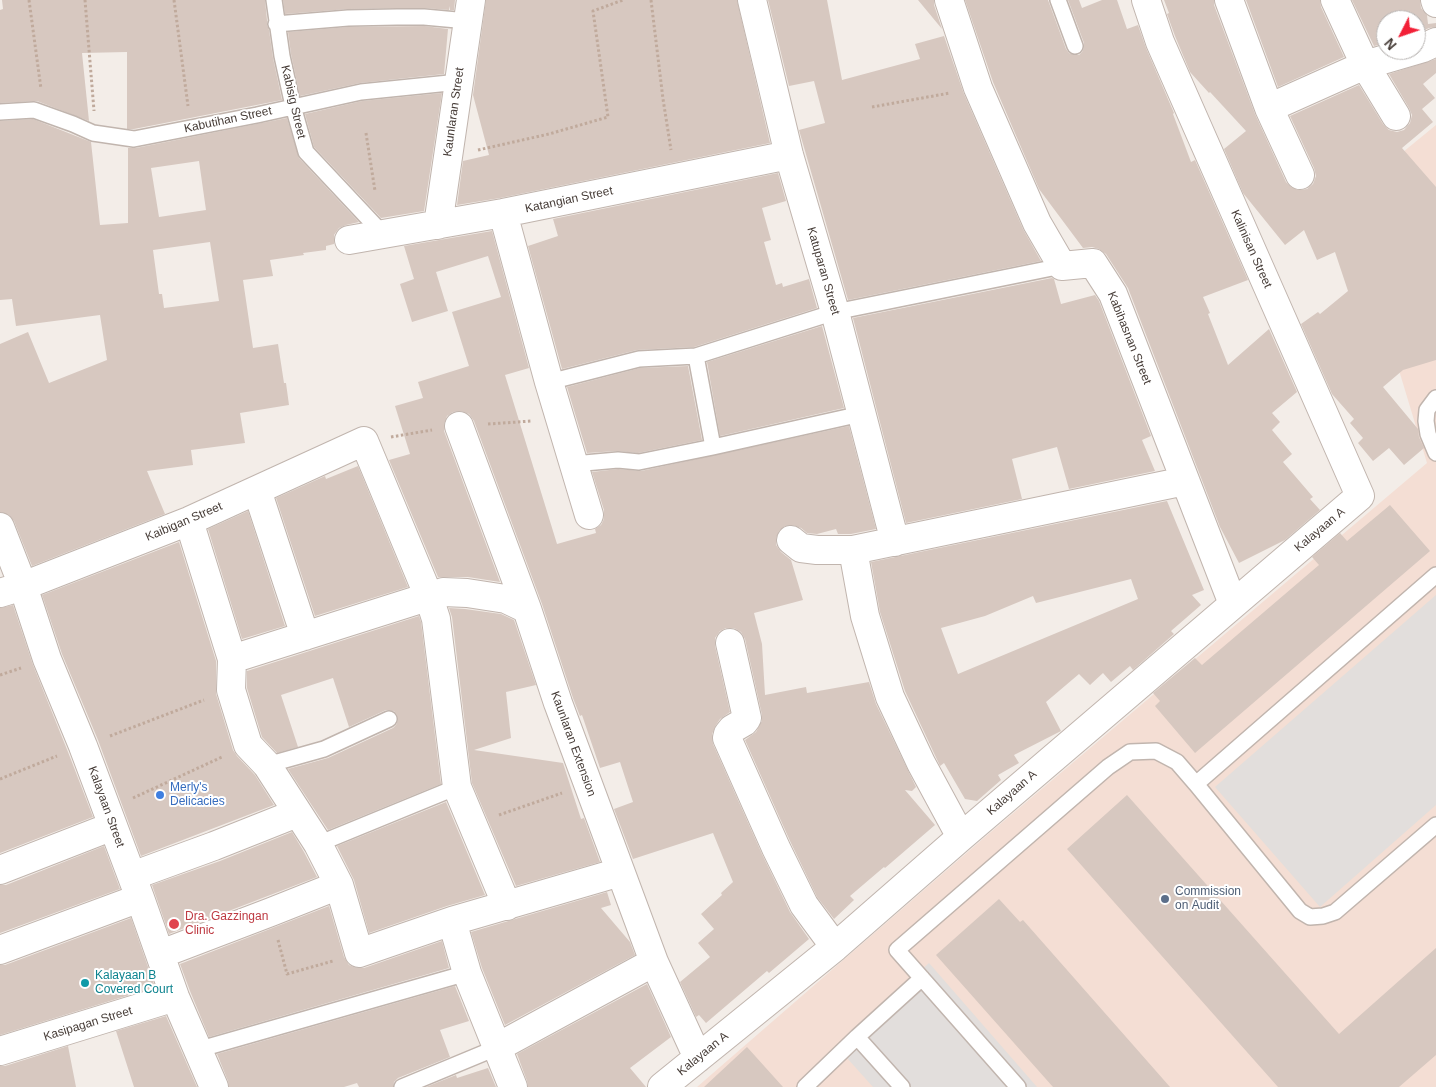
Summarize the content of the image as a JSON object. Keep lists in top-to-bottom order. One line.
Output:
{"streets":{"street":["Kaunlaran Street","Katangian Street","Kalinisan Street","Katuparan Street","Kabihasnan Street","Kaibigan Street","Kalayaan A","Kaunlaran Extension","Kalayaan Street","Kasipagan Street"],"lane":["Kabisig Street","Kabutihan Street"]},"crossings":[["Kabisig Street","Kabutihan Street"],["Kabisig Street","Katangian Street"],["Kaunlaran Street","Kabutihan Street"],["Kaunlaran Street","Katangian Street"],["Katangian Street","Katuparan Street"],["Kalinisan Street","Kalayaan A"],["Kabihasnan Street","Kalayaan A"],["Kaibigan Street","Kalayaan Street"],["Kalayaan A","Kaunlaran Extension"],["Kalayaan Street","Kasipagan Street"]],"places":["Merly's Delicacies","Commission on Audit","Dra. Gazzingan Clinic","Kalayaan B Covered Court"],"north":"bottom left"}
